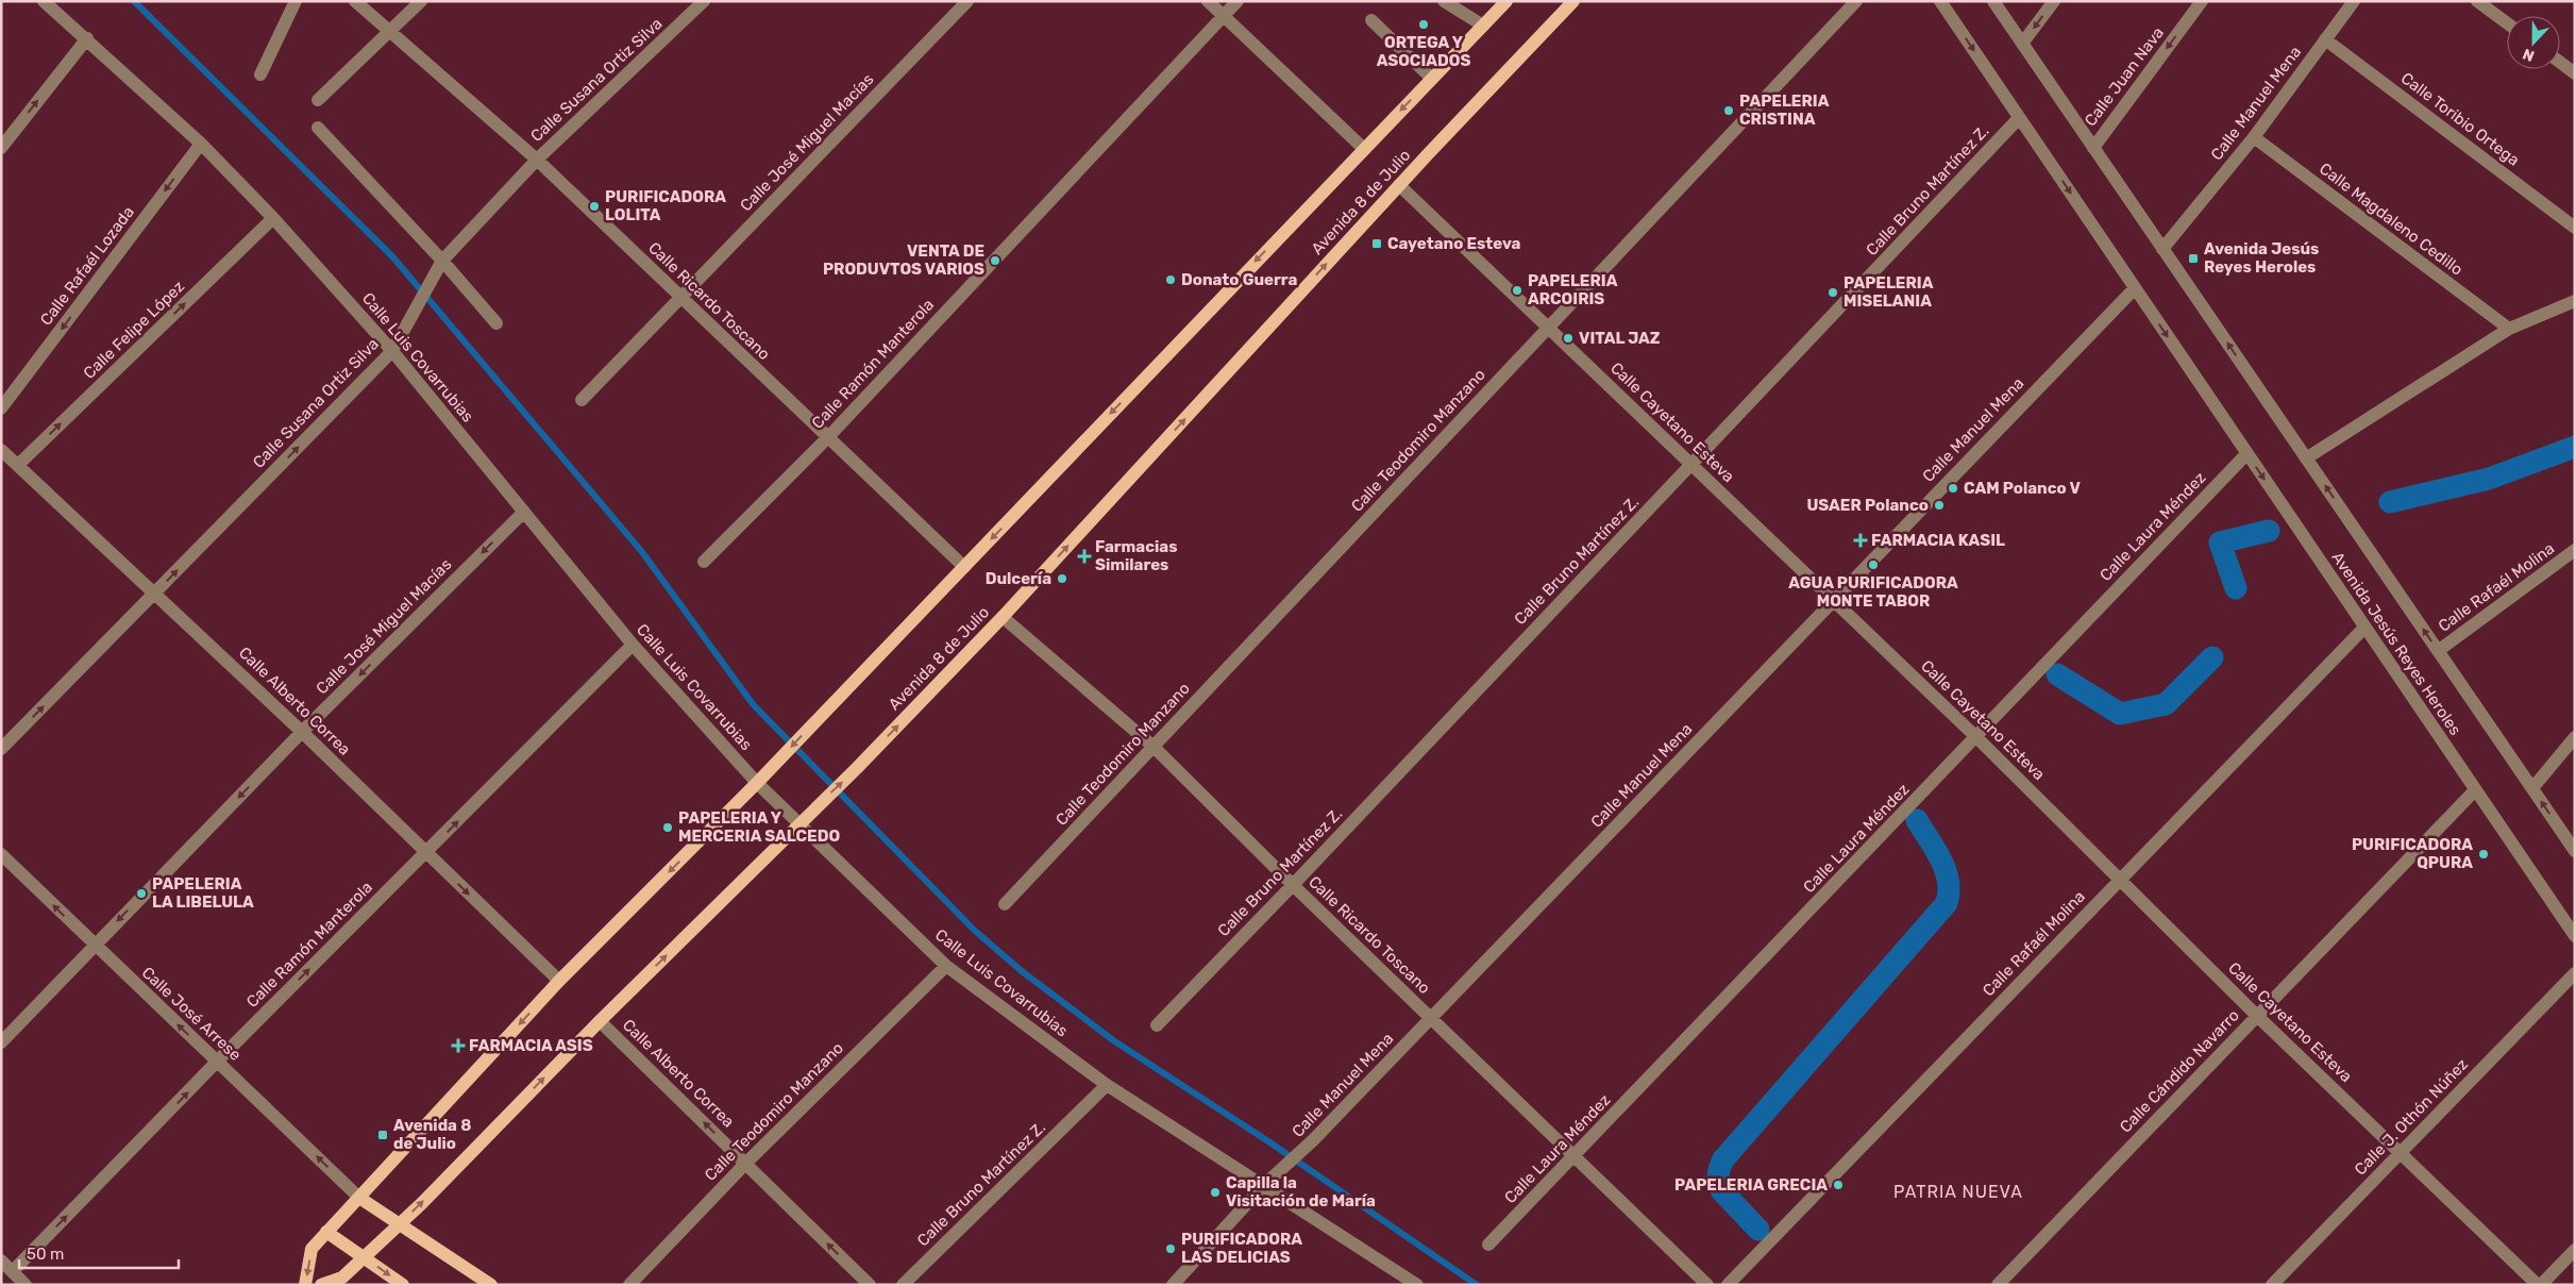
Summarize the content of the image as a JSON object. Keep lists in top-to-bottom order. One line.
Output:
{"streets":{"main road":["Avenida 8 de Julio"],"street":["Calle Juan Nava","Calle Susana Ortiz Silva","Calle Manuel Mena","Calle Toribio Ortega","Calle José Miguel Macías","Calle Bruno Martínez Z.","Calle Magdaleno Cedillo","Calle Rafaél Lozada","Calle Ricardo Toscano","Calle Felipe López","Calle Luis Covarrubias","Calle Ramón Manterola","Calle Cayetano Esteva","Calle Teodomiro Manzano","Calle Laura Méndez","Calle Rafaél Molina","Avenida Jesús Reyes Heroles","Calle Alberto Correa","Calle José Arrese","Calle Cándido Navarro","Calle J. Othón Núñez"]},"crossings":[["Calle Juan Nava","Avenida Jesús Reyes Heroles"],["Calle Susana Ortiz Silva","Calle Ricardo Toscano"],["Calle Susana Ortiz Silva","Calle Luis Covarrubias"],["Calle Susana Ortiz Silva","Calle Alberto Correa"],["Calle Manuel Mena","Calle Toribio Ortega"],["Calle Manuel Mena","Calle Magdaleno Cedillo"],["Calle Manuel Mena","Calle Ricardo Toscano"],["Calle Manuel Mena","Calle Luis Covarrubias"],["Calle Manuel Mena","Calle Cayetano Esteva"],["Calle Manuel Mena","Avenida Jesús Reyes Heroles"],["Calle José Miguel Macías","Calle Ricardo Toscano"],["Calle José Miguel Macías","Calle Luis Covarrubias"],["Calle José Miguel Macías","Calle Alberto Correa"],["Calle José Miguel Macías","Calle José Arrese"],["Calle Bruno Martínez Z.","Calle Ricardo Toscano"],["Calle Bruno Martínez Z.","Calle Luis Covarrubias"],["Calle Bruno Martínez Z.","Calle Cayetano Esteva"],["Calle Bruno Martínez Z.","Avenida Jesús Reyes Heroles"],["Avenida 8 de Julio","Calle Ricardo Toscano"],["Avenida 8 de Julio","Calle Luis Covarrubias"],["Avenida 8 de Julio","Calle Cayetano Esteva"],["Avenida 8 de Julio","Calle Alberto Correa"],["Calle Rafaél Lozada","Calle Luis Covarrubias"],["Calle Ricardo Toscano","Calle Ramón Manterola"],["Calle Ricardo Toscano","Calle Teodomiro Manzano"],["Calle Ricardo Toscano","Calle Laura Méndez"],["Calle Felipe López","Calle Luis Covarrubias"],["Calle Felipe López","Calle Alberto Correa"],["Calle Luis Covarrubias","Calle Ramón Manterola"],["Calle Luis Covarrubias","Calle Teodomiro Manzano"],["Calle Ramón Manterola","Calle Alberto Correa"],["Calle Ramón Manterola","Calle José Arrese"],["Calle Cayetano Esteva","Calle Teodomiro Manzano"],["Calle Cayetano Esteva","Calle Laura Méndez"],["Calle Cayetano Esteva","Calle Rafaél Molina"],["Calle Cayetano Esteva","Calle Cándido Navarro"],["Calle Cayetano Esteva","Calle J. Othón Núñez"],["Calle Teodomiro Manzano","Calle Alberto Correa"],["Calle Laura Méndez","Avenida Jesús Reyes Heroles"],["Calle Rafaél Molina","Avenida Jesús Reyes Heroles"],["Avenida Jesús Reyes Heroles","Calle Cándido Navarro"]],"one_way":["Calle Juan Nava","Calle Susana Ortiz Silva","Calle José Miguel Macías","Calle Rafaél Lozada","Calle Felipe López","Calle Ramón Manterola","Calle José Arrese"],"districts":["PATRIA NUEVA"],"places":{"other":["ORTEGA Y ASOCIADOS","PAPELERIA CRISTINA","PURIFICADORA LOLITA","VENTA DE PRODUVTOS VARIOS","Donato Guerra","PAPELERIA ARCOIRIS","PAPELERIA MISELANIA","VITAL JAZ","CAM Polanco V","USAER Polanco","AGUA PURIFICADORA MONTE TABOR","Dulcería","PAPELERIA Y MERCERIA SALCEDO","PURIFICADORA QPURA","PAPELERIA LA LIBELULA","PAPELERIA GRECIA","Capilla la Visitación de María","PURIFICADORA LAS DELICIAS"],"transit":["Cayetano Esteva","Avenida Jesús Reyes Heroles","Avenida 8 de Julio"],"health":["FARMACIA KASIL","Farmacias Similares","FARMACIA ASIS"]},"scale_bar":"50 m","north":"bottom"}
